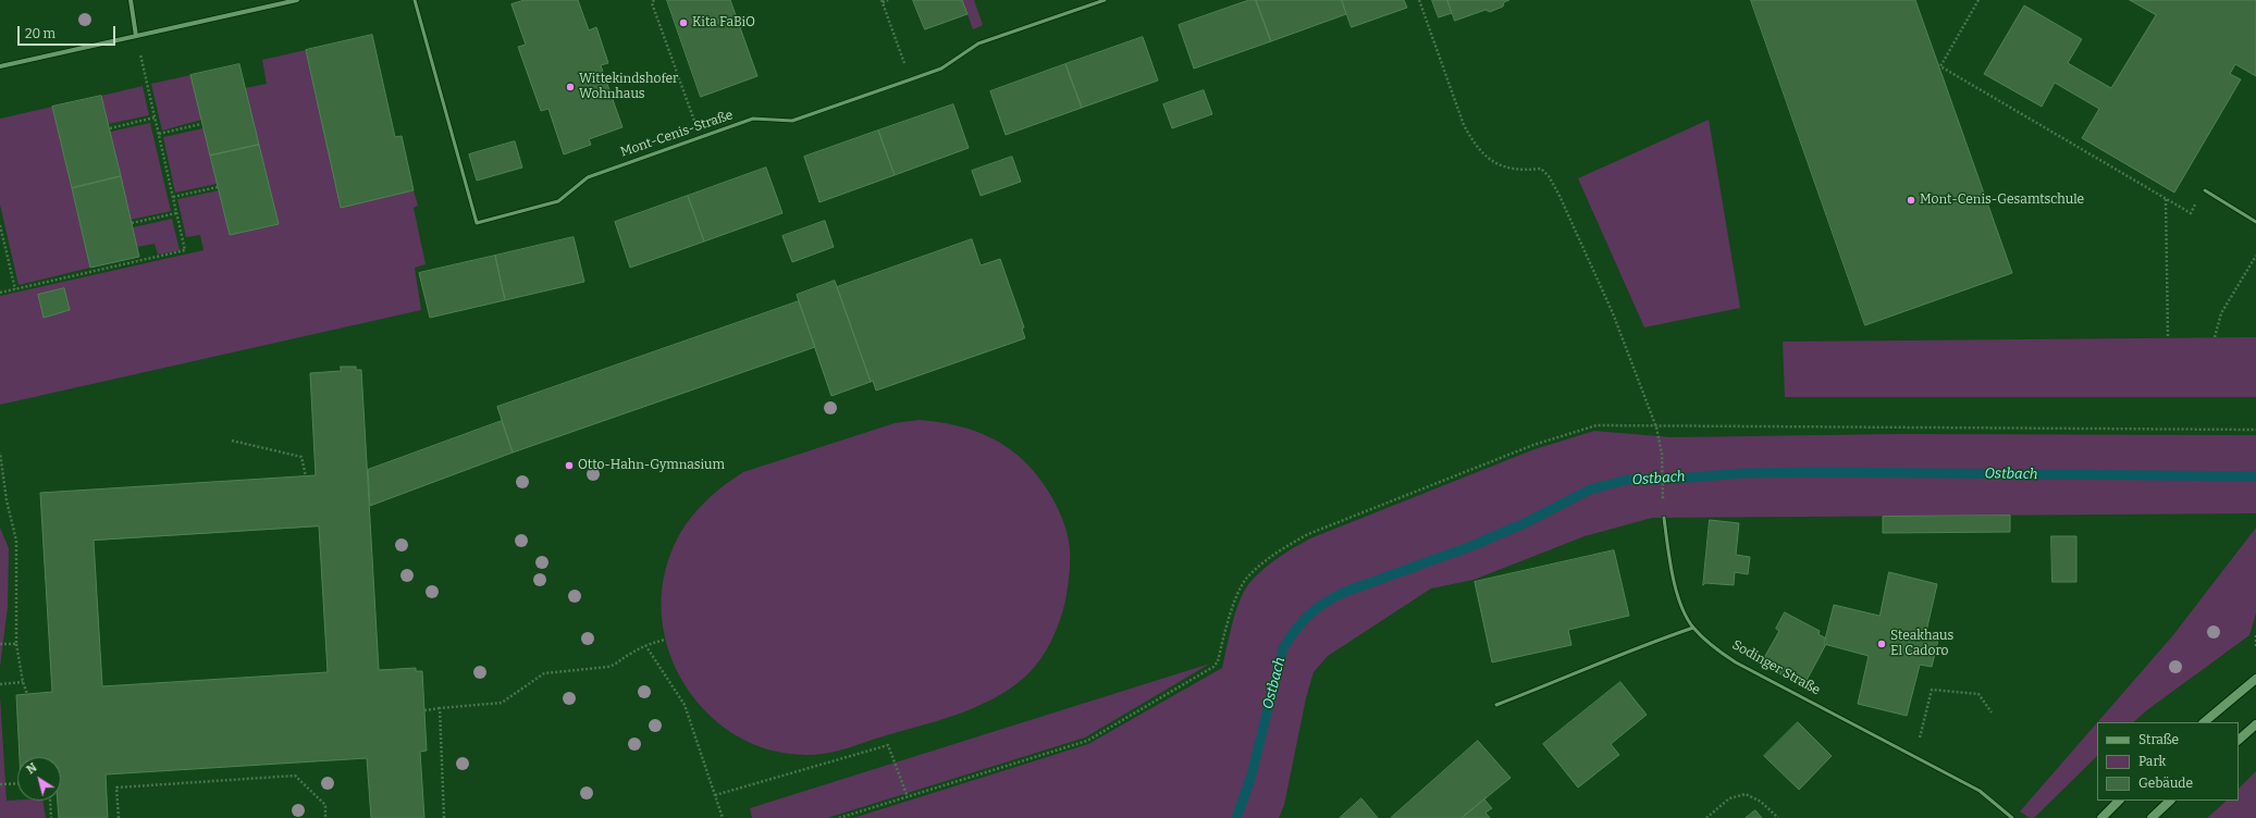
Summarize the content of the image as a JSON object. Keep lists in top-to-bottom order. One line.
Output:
{"streets":{"lane":["Mont-Cenis-Straße","Sodinger Straße"]},"water":["Ostbach"],"places":["Kita FaBiO","Wittekindshofer Wohnhaus","Mont-Cenis-Gesamtschule","Otto-Hahn-Gymnasium","Steakhaus El Cadoro"],"legend":["Straße","Park","Gebäude"],"scale_bar":"20 m","north":"top left"}
